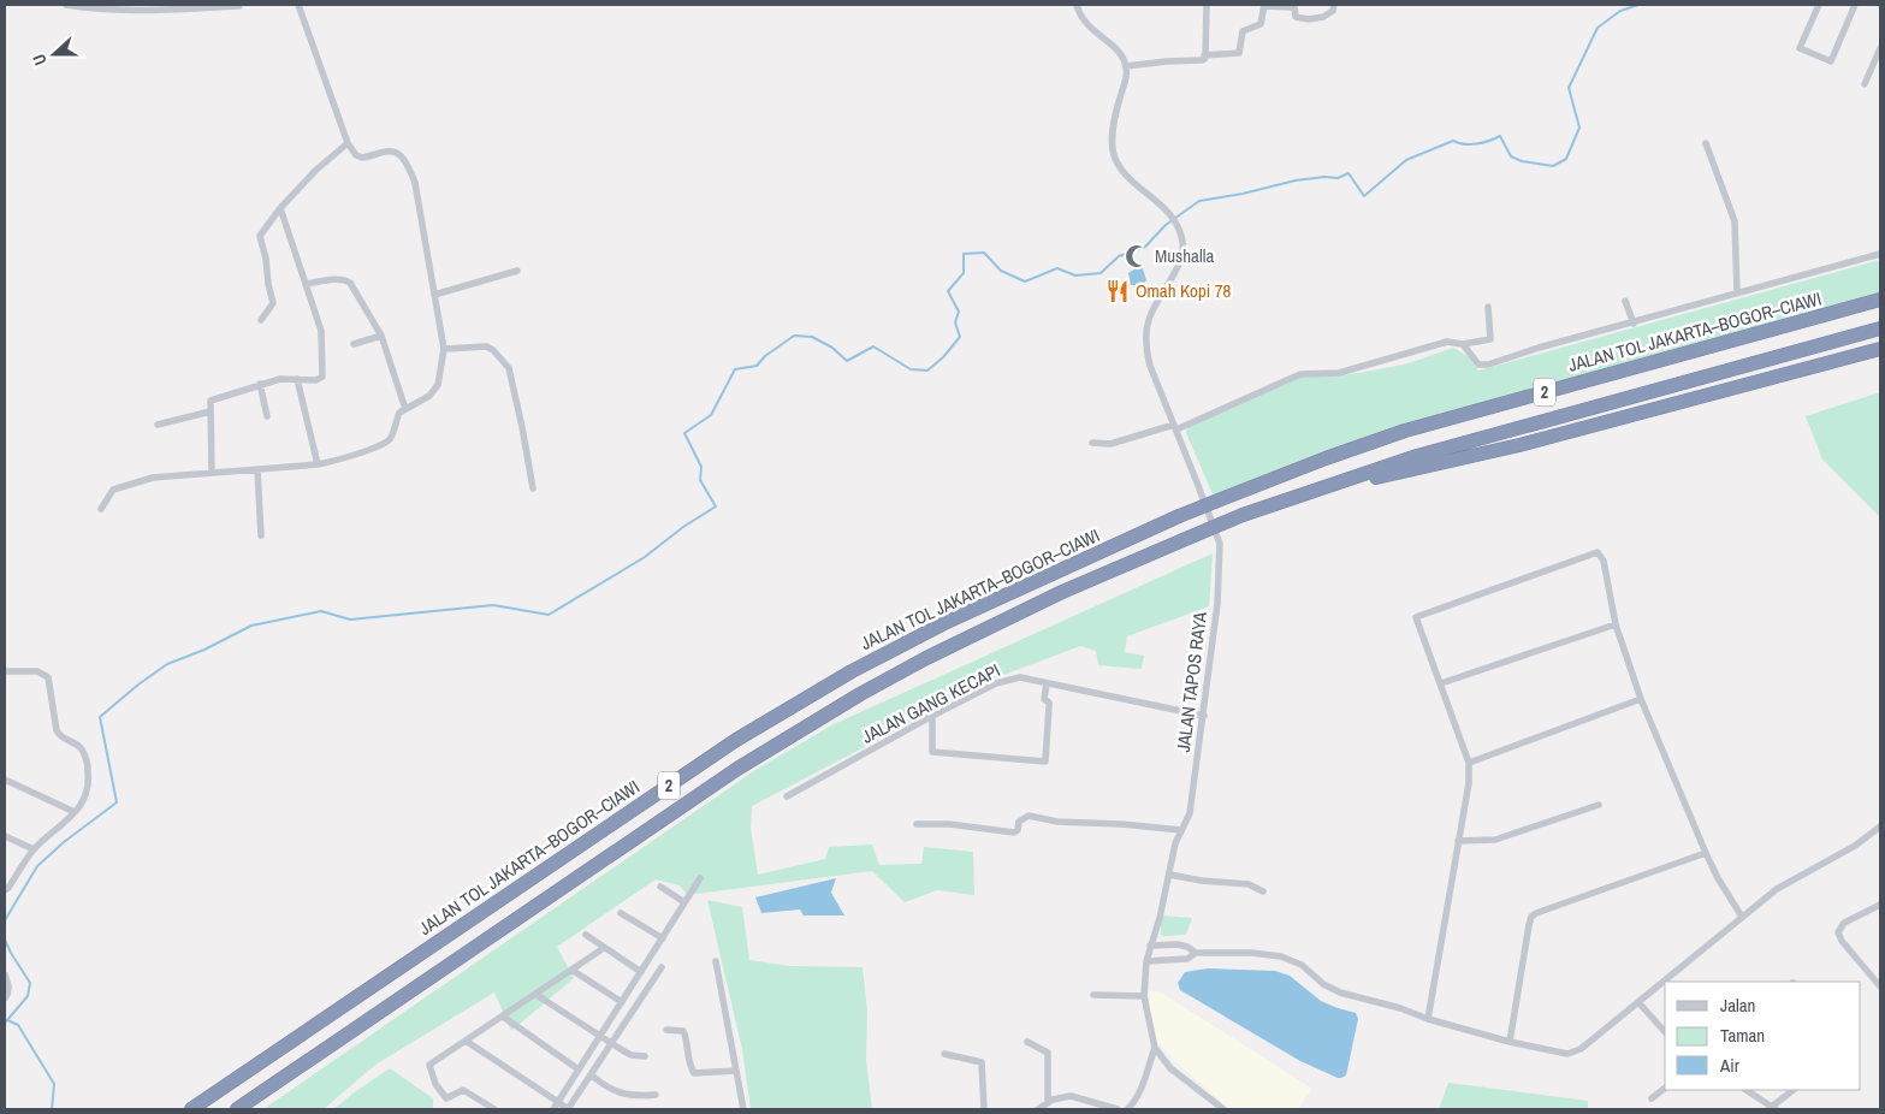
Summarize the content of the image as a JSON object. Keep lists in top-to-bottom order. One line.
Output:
{"streets":{"highway":["JALAN TOL JAKARTA–BOGOR–CIAWI","2"],"street":["JALAN TAPOS RAYA","JALAN GANG KECAPI"]},"crossings":[["JALAN TAPOS RAYA","JALAN GANG KECAPI"]],"places":{"mosque":["Mushalla"],"restaurant":["Omah Kopi 78"]},"legend":["Jalan","Taman","Air"],"north":"left"}
